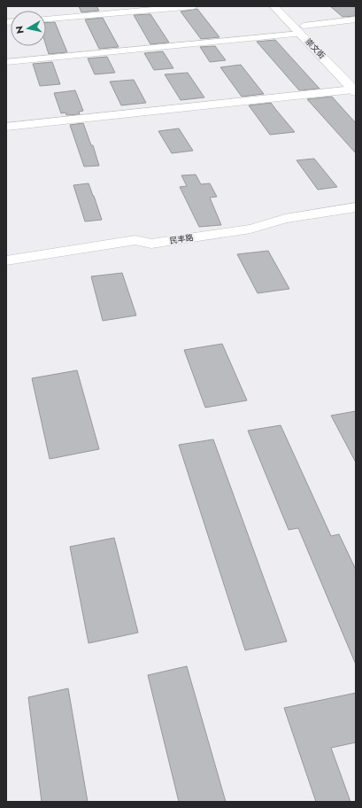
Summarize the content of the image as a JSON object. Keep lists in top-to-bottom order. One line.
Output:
{"streets":{"street":["崇文街","民丰路"]},"north":"left"}
